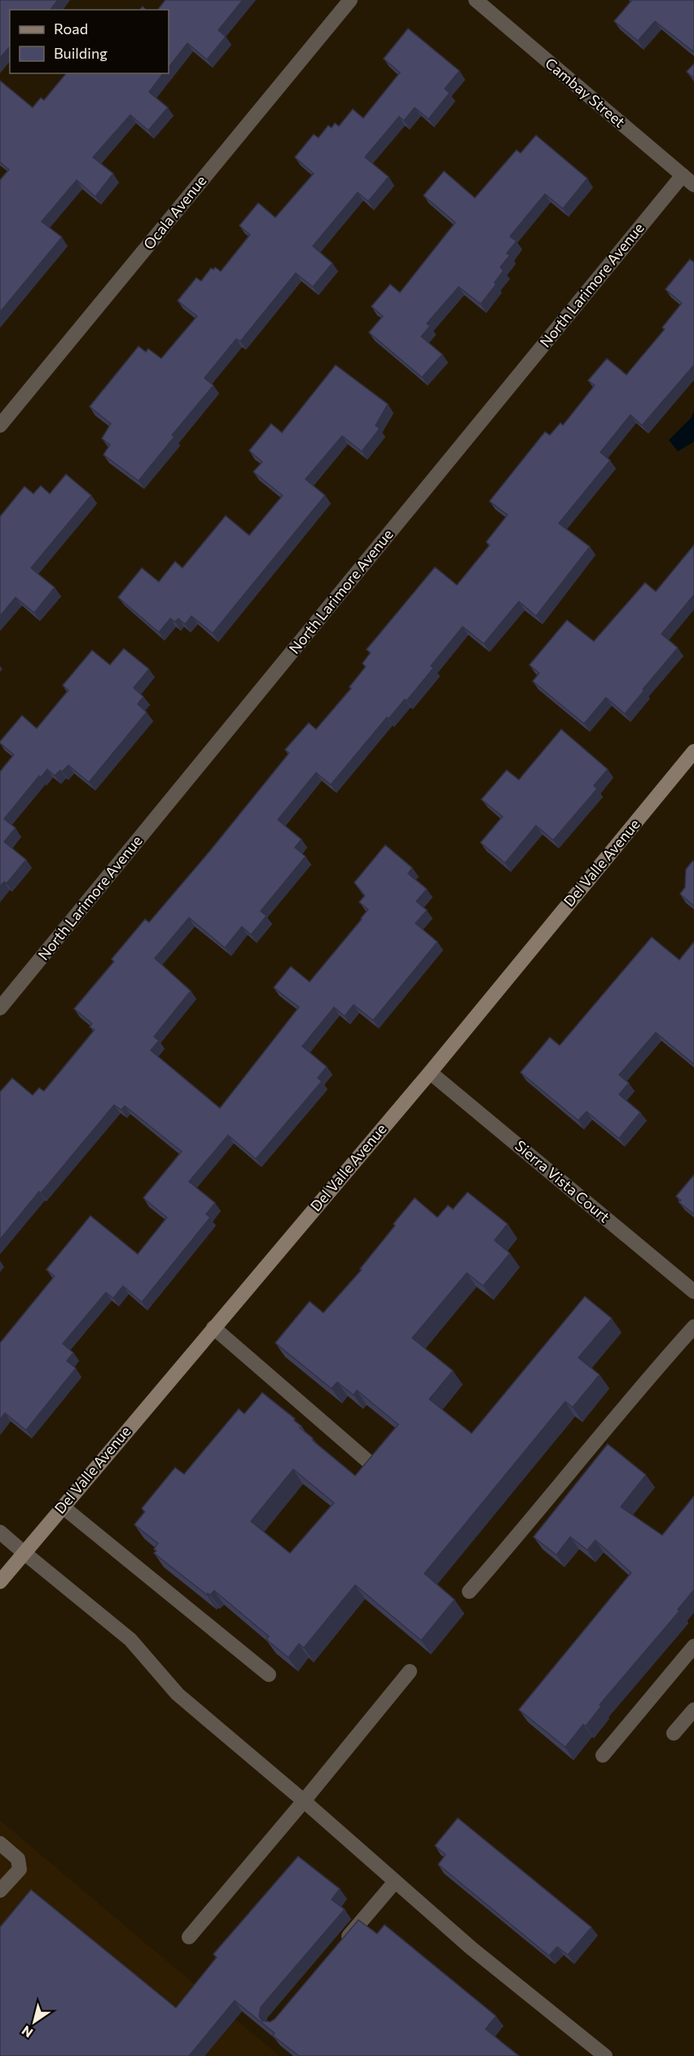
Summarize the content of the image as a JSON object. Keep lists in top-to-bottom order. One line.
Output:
{"streets":{"street":["Cambay Street","Ocala Avenue","North Larimore Avenue","Del Valle Avenue","Sierra Vista Court"]},"crossings":[["Cambay Street","North Larimore Avenue"],["Del Valle Avenue","Sierra Vista Court"]],"legend":["Road","Building"],"north":"bottom left"}
